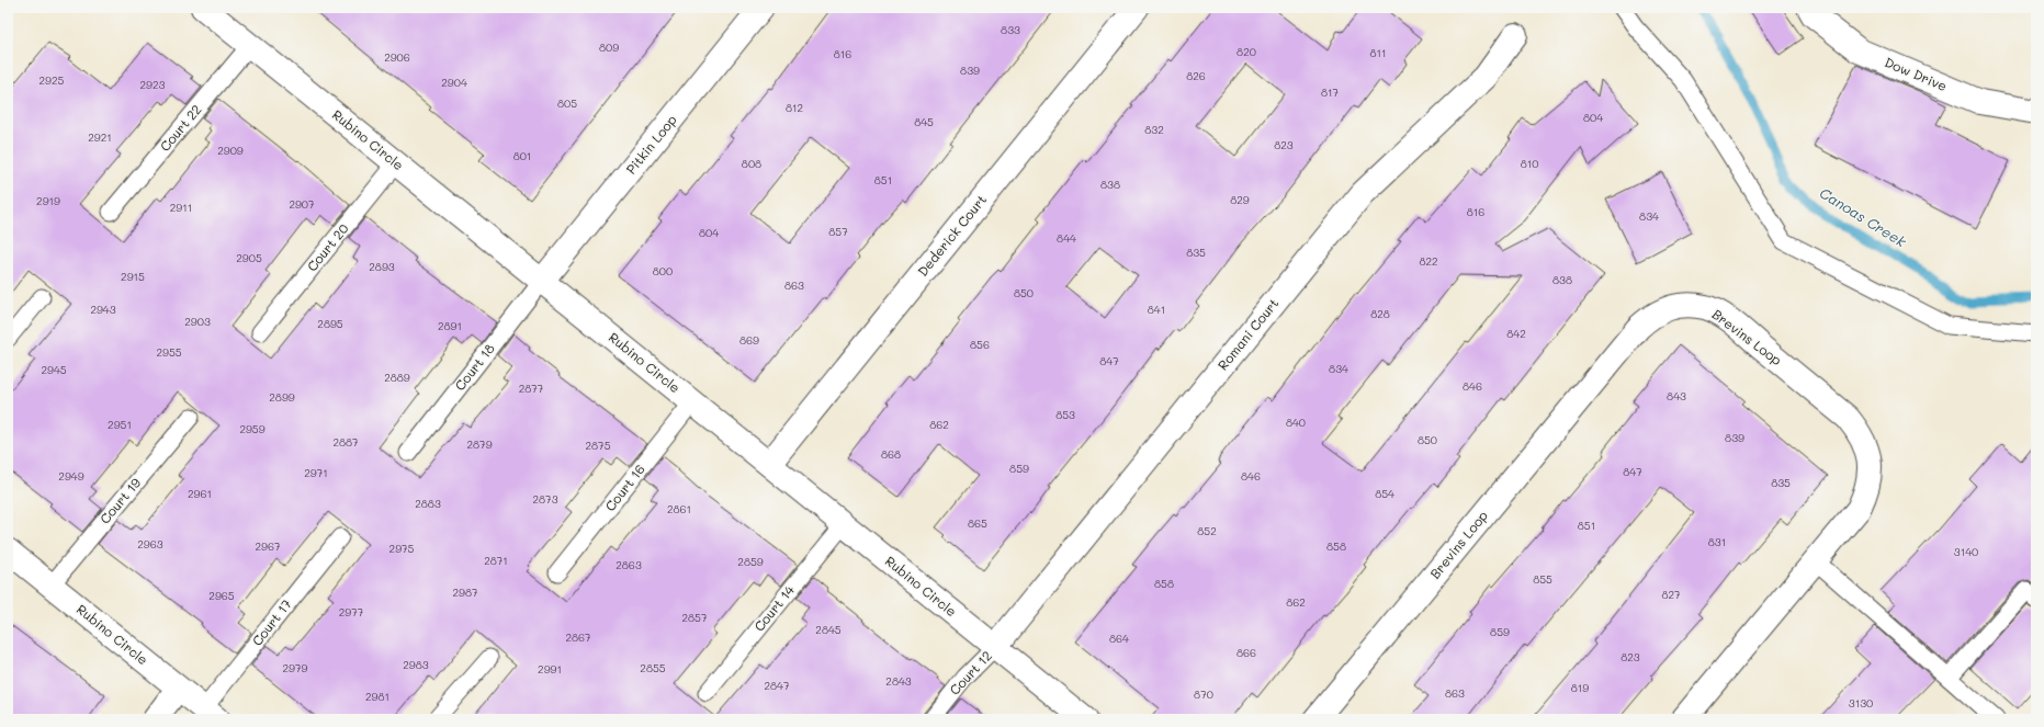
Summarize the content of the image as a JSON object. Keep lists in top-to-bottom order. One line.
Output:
{"streets":{"street":["Dow Drive","Rubino Circle","Pitkin Loop","Dederick Court","Romani Court","Brevins Loop"],"lane":["Court 22","Court 20","Court 18","Court 16","Court 19","Court 14","Court 17","Court 12"]},"crossings":[["Court 22","Rubino Circle"],["Rubino Circle","Pitkin Loop"],["Rubino Circle","Dederick Court"],["Rubino Circle","Court 20"],["Rubino Circle","Romani Court"],["Rubino Circle","Court 18"],["Rubino Circle","Court 16"],["Rubino Circle","Court 19"],["Rubino Circle","Court 14"],["Rubino Circle","Court 17"],["Rubino Circle","Court 12"],["Pitkin Loop","Court 18"],["Romani Court","Court 12"]],"water":["Canoas Creek"],"house_numbers":["833","809","820","811","816","2906","839","826","2925","2904","2923","817","805","812","804","845","832","2921","823","2909","801","808","810","851","838","829","2919","2907","2911","816","834","857","804","844","835","2905","822","2893","800","2915","838","863","850","2943","841","828","2903","2895","2891","842","869","856","2955","847","834","2945","2889","846","2877","843","2899","853","840","2951","862","2959","839","850","2887","2879","2875","868","859","847","2971","2949","846","835","2961","854","2873","2883","2861","865","851","852","831","2963","2967","858","2975","3140","2871","2859","2863","855","858","2987","827","2965","862","2977","2857","2845","859","2867","864","866","823","2983","2979","2855","2991","2843","2847","819","863","870","2981","3130"]}
